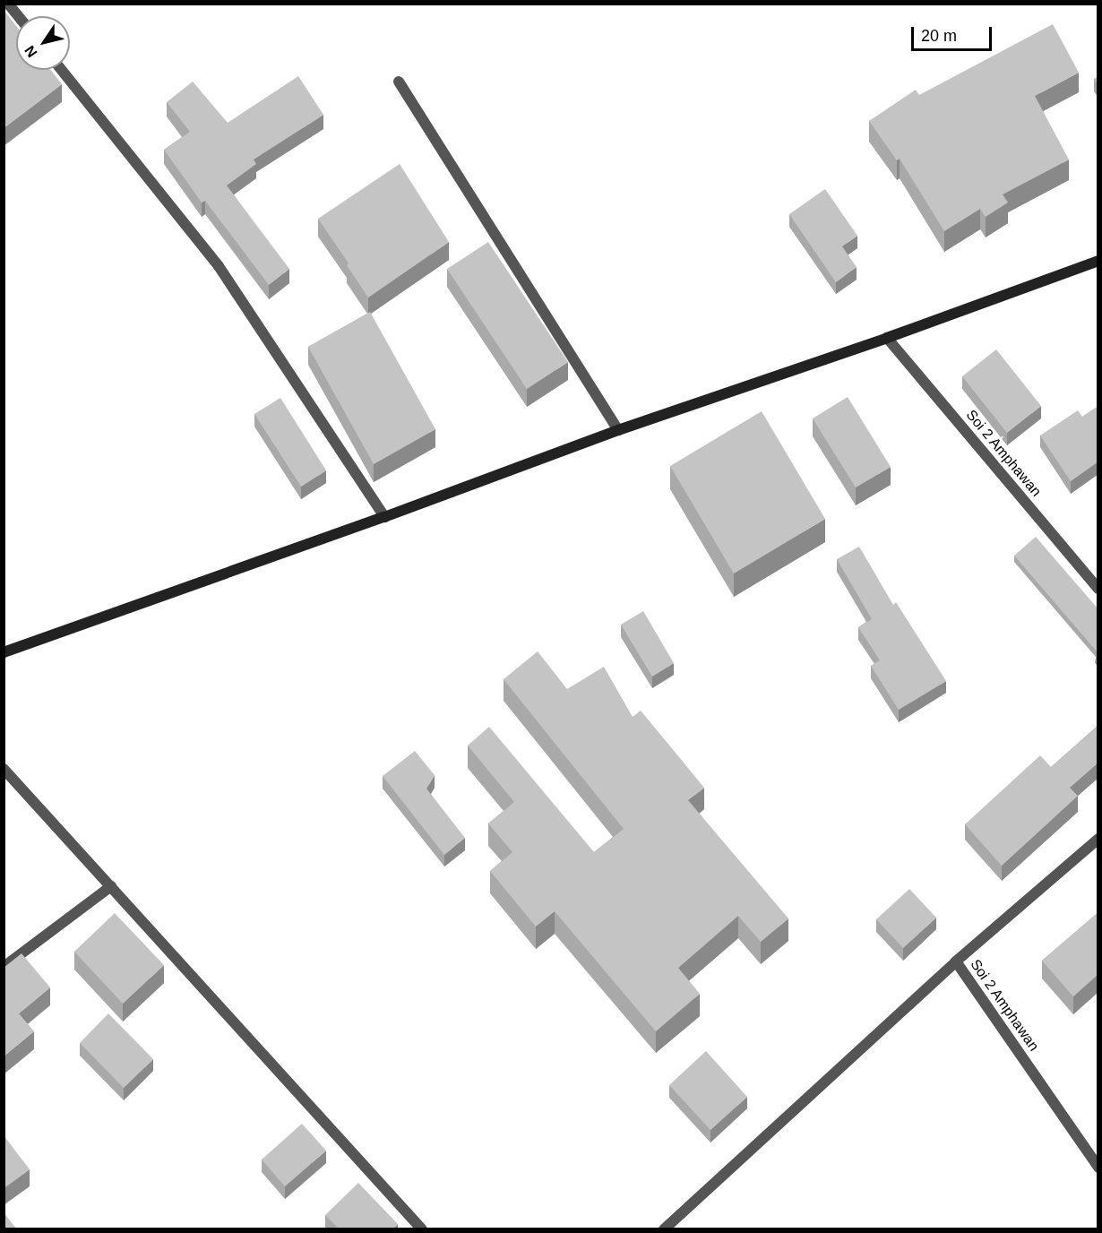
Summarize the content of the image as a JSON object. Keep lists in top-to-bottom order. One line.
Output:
{"streets":{"street":["Soi 2 Amphawan"]},"scale_bar":"20 m","north":"bottom left"}
